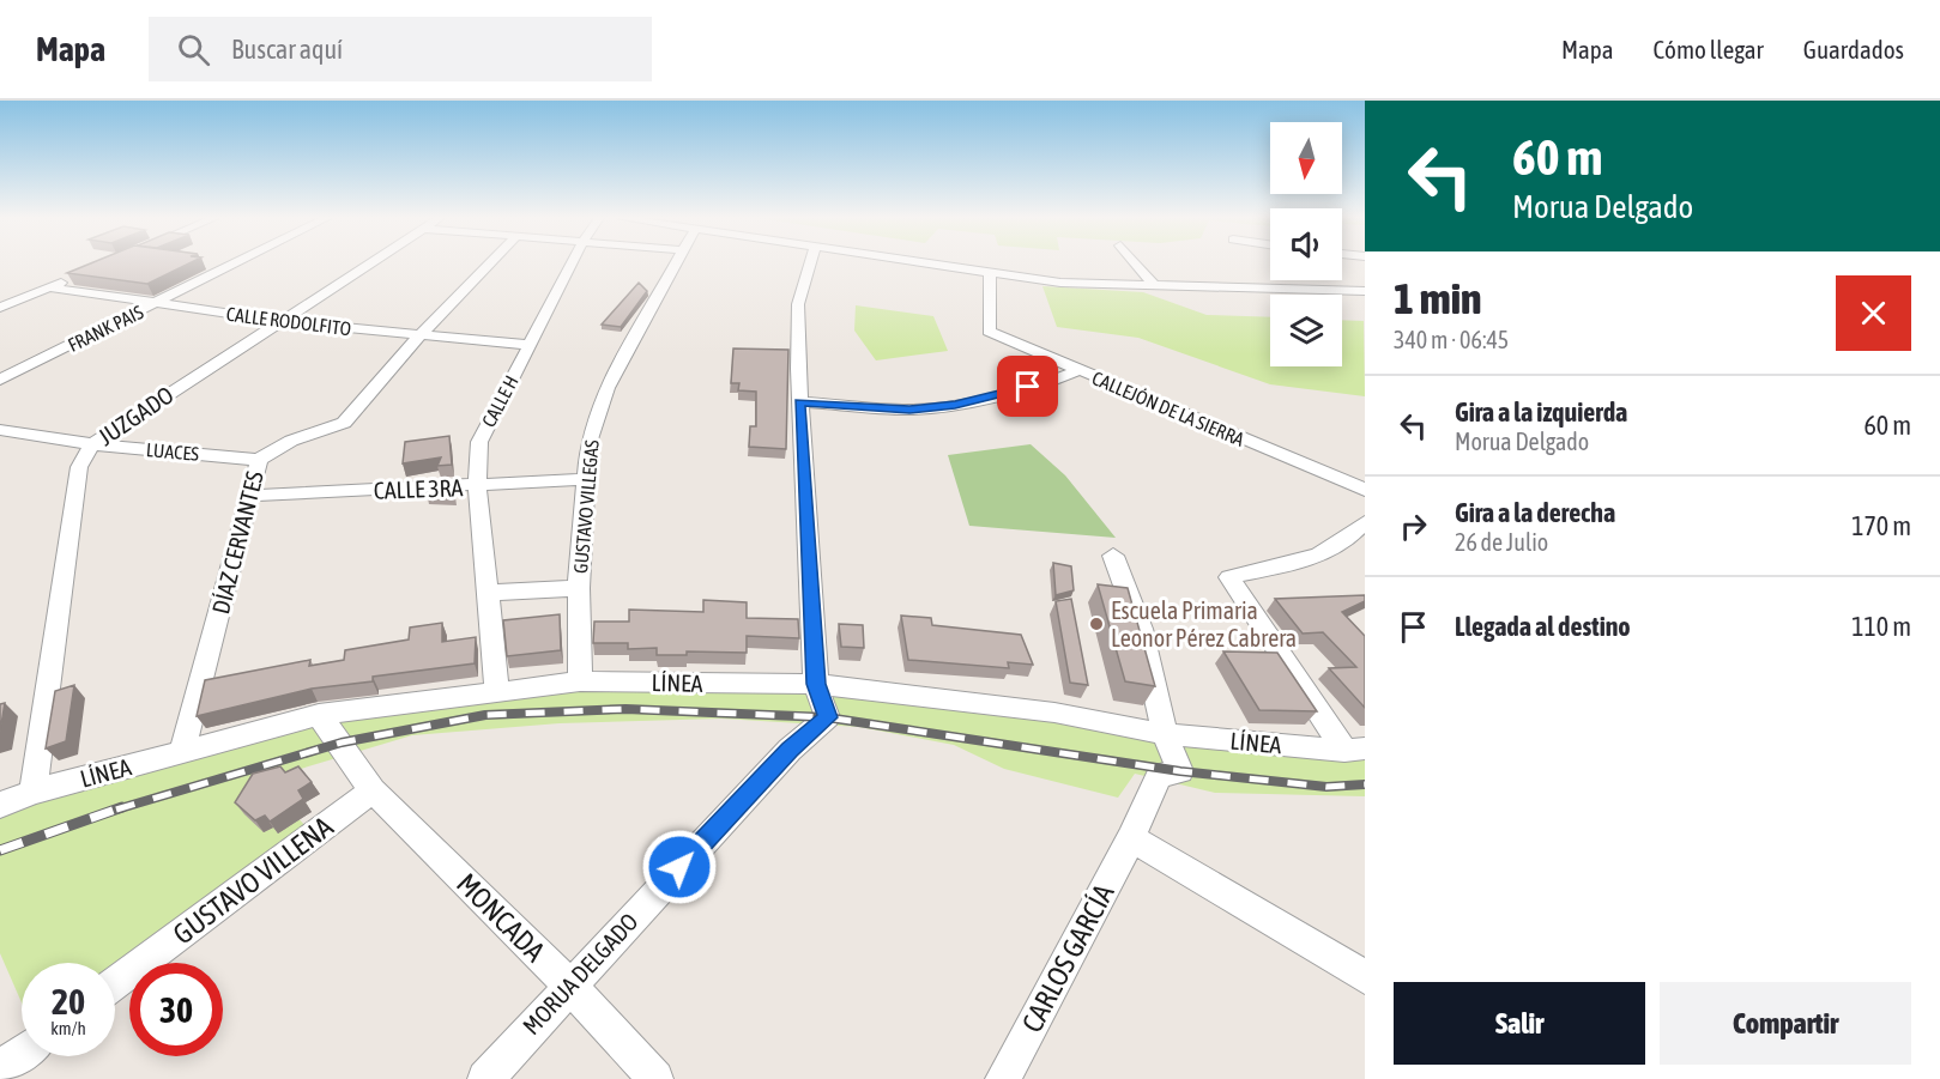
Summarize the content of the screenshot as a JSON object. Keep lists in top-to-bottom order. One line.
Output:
{"streets":{"street":["CALLE RODOLFITO","FRANK PAIS","CALLE H","CALLEJÓN DE LA SIERRA","JUZGADO","LUACES","CALLE 3RA","GUSTAVO VILLEGAS","DÍAZ CERVANTES","LÍNEA","GUSTAVO VILLENA","MONCADA","CARLOS GARCÍA","MORUA DELGADO"]},"crossings":[["CALLE RODOLFITO","FRANK PAIS"],["CALLE RODOLFITO","CALLE H"],["CALLE RODOLFITO","JUZGADO"],["CALLE RODOLFITO","DÍAZ CERVANTES"],["CALLE H","CALLE 3RA"],["CALLE H","LÍNEA"],["JUZGADO","LUACES"],["JUZGADO","LÍNEA"],["LUACES","DÍAZ CERVANTES"],["CALLE 3RA","GUSTAVO VILLEGAS"],["CALLE 3RA","DÍAZ CERVANTES"],["GUSTAVO VILLEGAS","LÍNEA"],["DÍAZ CERVANTES","LÍNEA"],["LÍNEA","MONCADA"],["LÍNEA","CARLOS GARCÍA"],["LÍNEA","MORUA DELGADO"],["GUSTAVO VILLENA","MONCADA"],["MONCADA","MORUA DELGADO"]],"places":["Escuela Primaria Leonor Pérez Cabrera"],"north":"bottom","page":{"header":"Mapa","search":"Buscar aquí","nav":["Mapa","Cómo llegar","Guardados"],"turn":["60 m","Morua Delgado"],"heading":["1 min","340 m · 06:45"],"list":[{"name":"Gira a la izquierda","note":"Morua Delgado","value":"60 m"},{"name":"Gira a la derecha","note":"26 de Julio","value":"170 m"},{"name":"Llegada al destino","value":"110 m"}],"speed":"20 km/h","limit":"30","buttons":["Salir","Compartir"]}}
